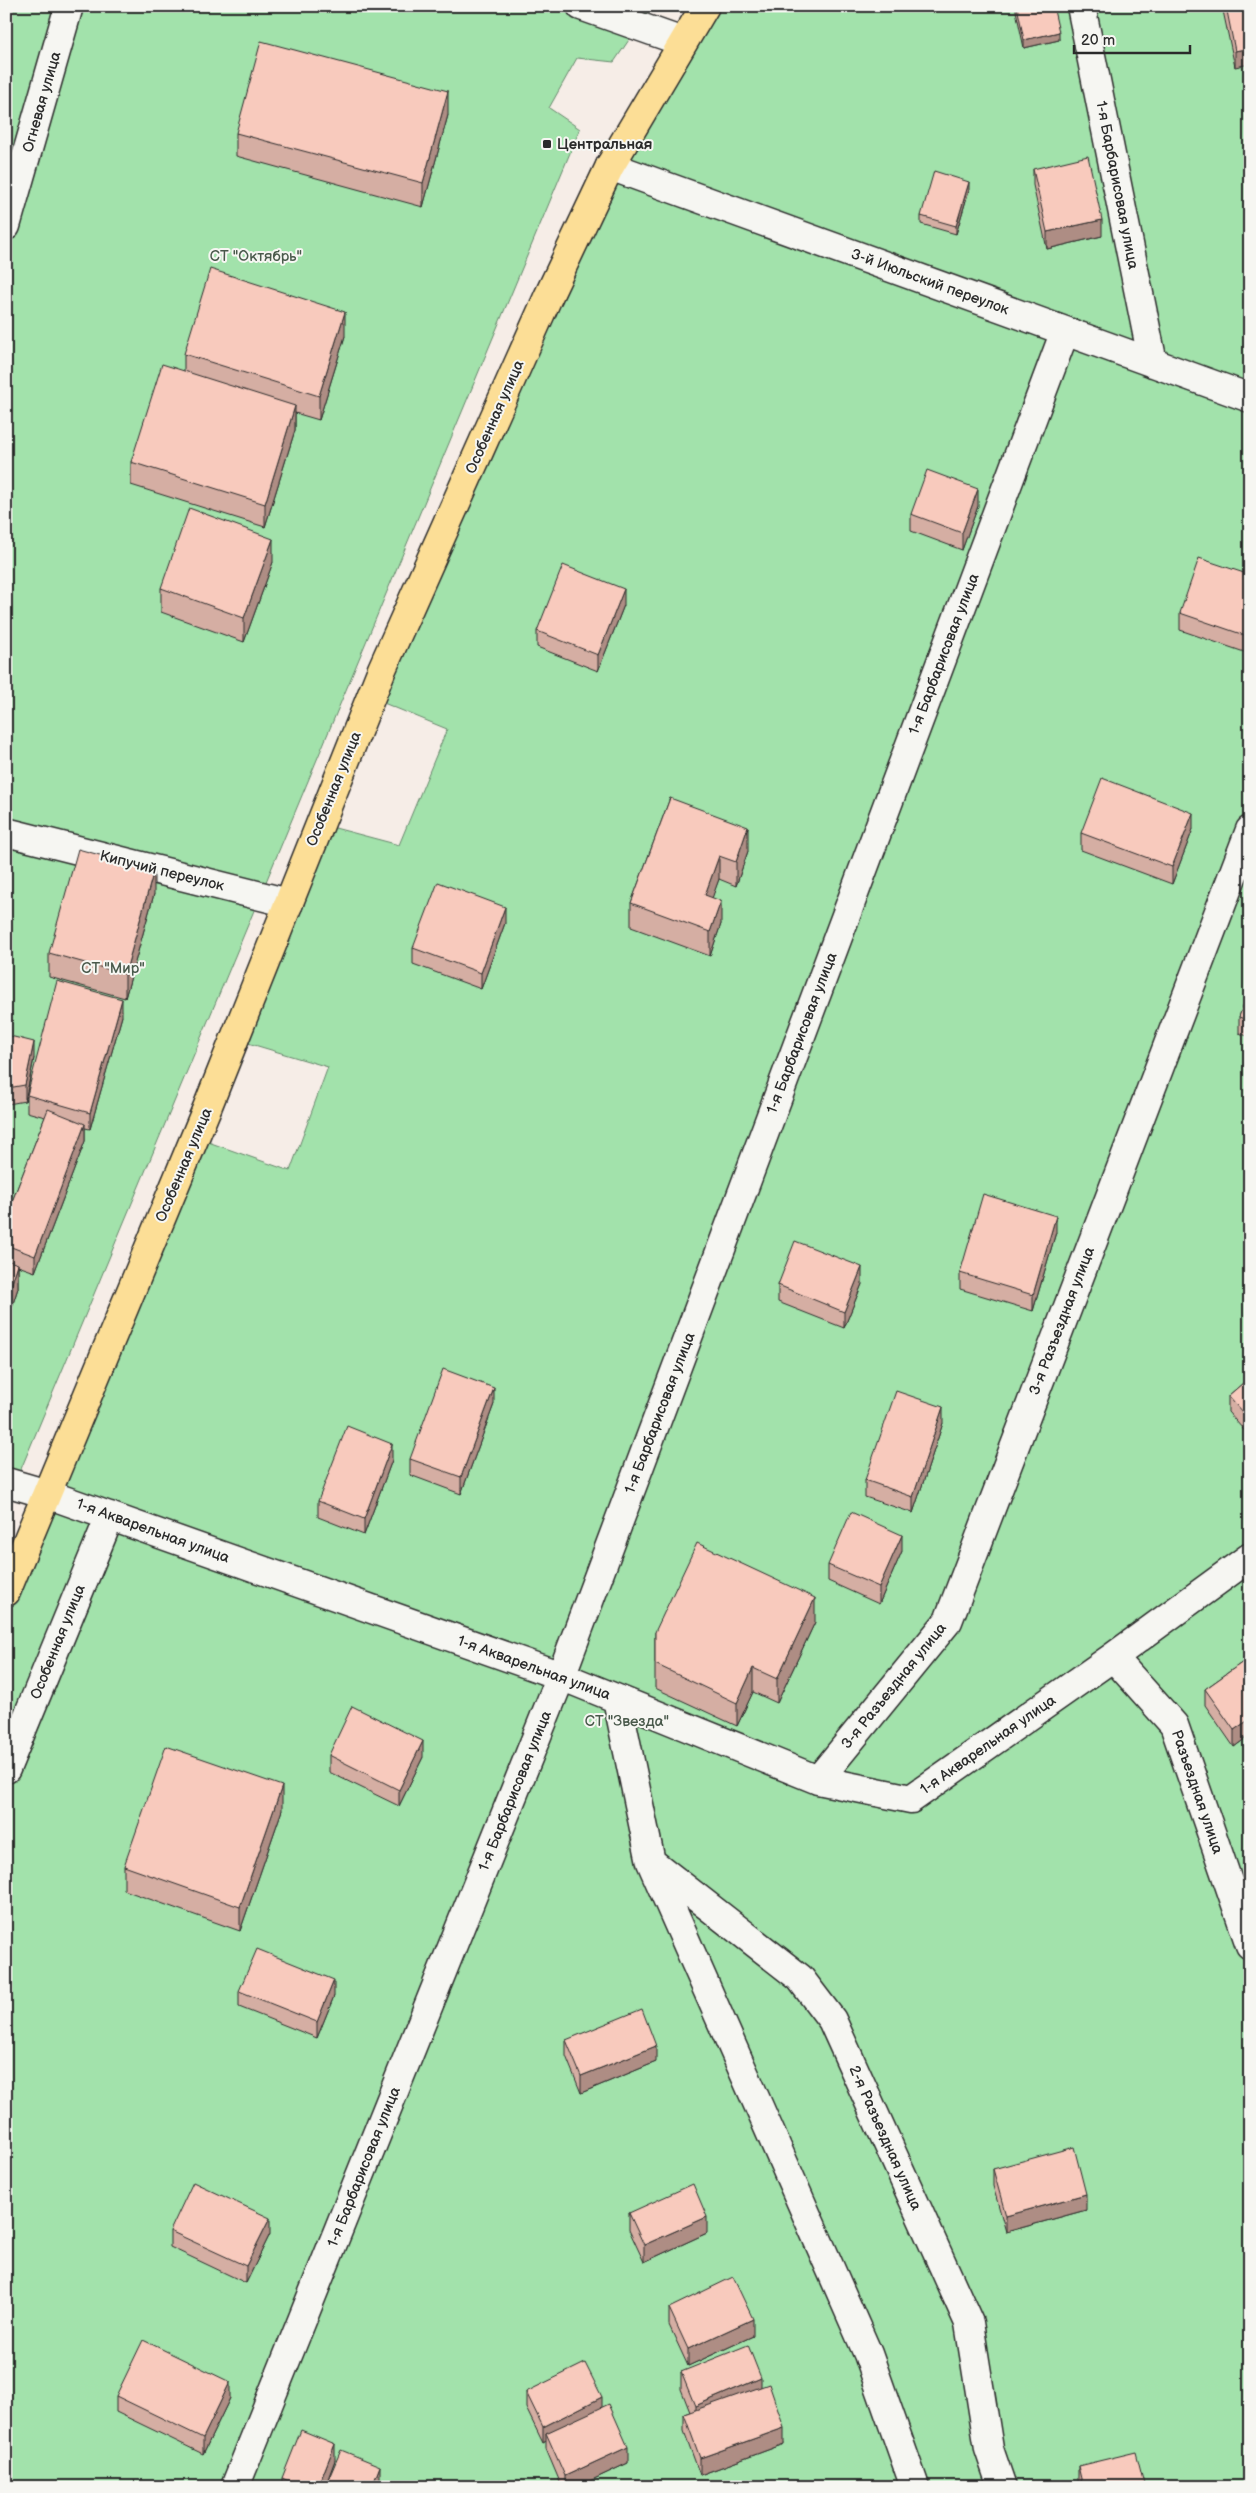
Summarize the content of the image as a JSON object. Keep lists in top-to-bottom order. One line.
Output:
{"streets":{"main road":["Особенная улица"],"street":["Огневая улица","1-я Барбарисовая улица","3-й Июльский переулок","Кипучий переулок","3-я Разъездная улица","1-я Акварельная улица","Разъездная улица","2-я Разъездная улица"]},"crossings":[["1-я Барбарисовая улица","3-й Июльский переулок"],["1-я Барбарисовая улица","1-я Акварельная улица"],["3-й Июльский переулок","Особенная улица"],["Особенная улица","Кипучий переулок"],["Особенная улица","1-я Акварельная улица"],["3-я Разъездная улица","1-я Акварельная улица"],["1-я Акварельная улица","Разъездная улица"]],"parks":["СТ \"Октябрь\"","СТ \"Мир\"","СТ \"Звезда\""],"places":{"transit":["Центральная"]},"scale_bar":"20 m"}
